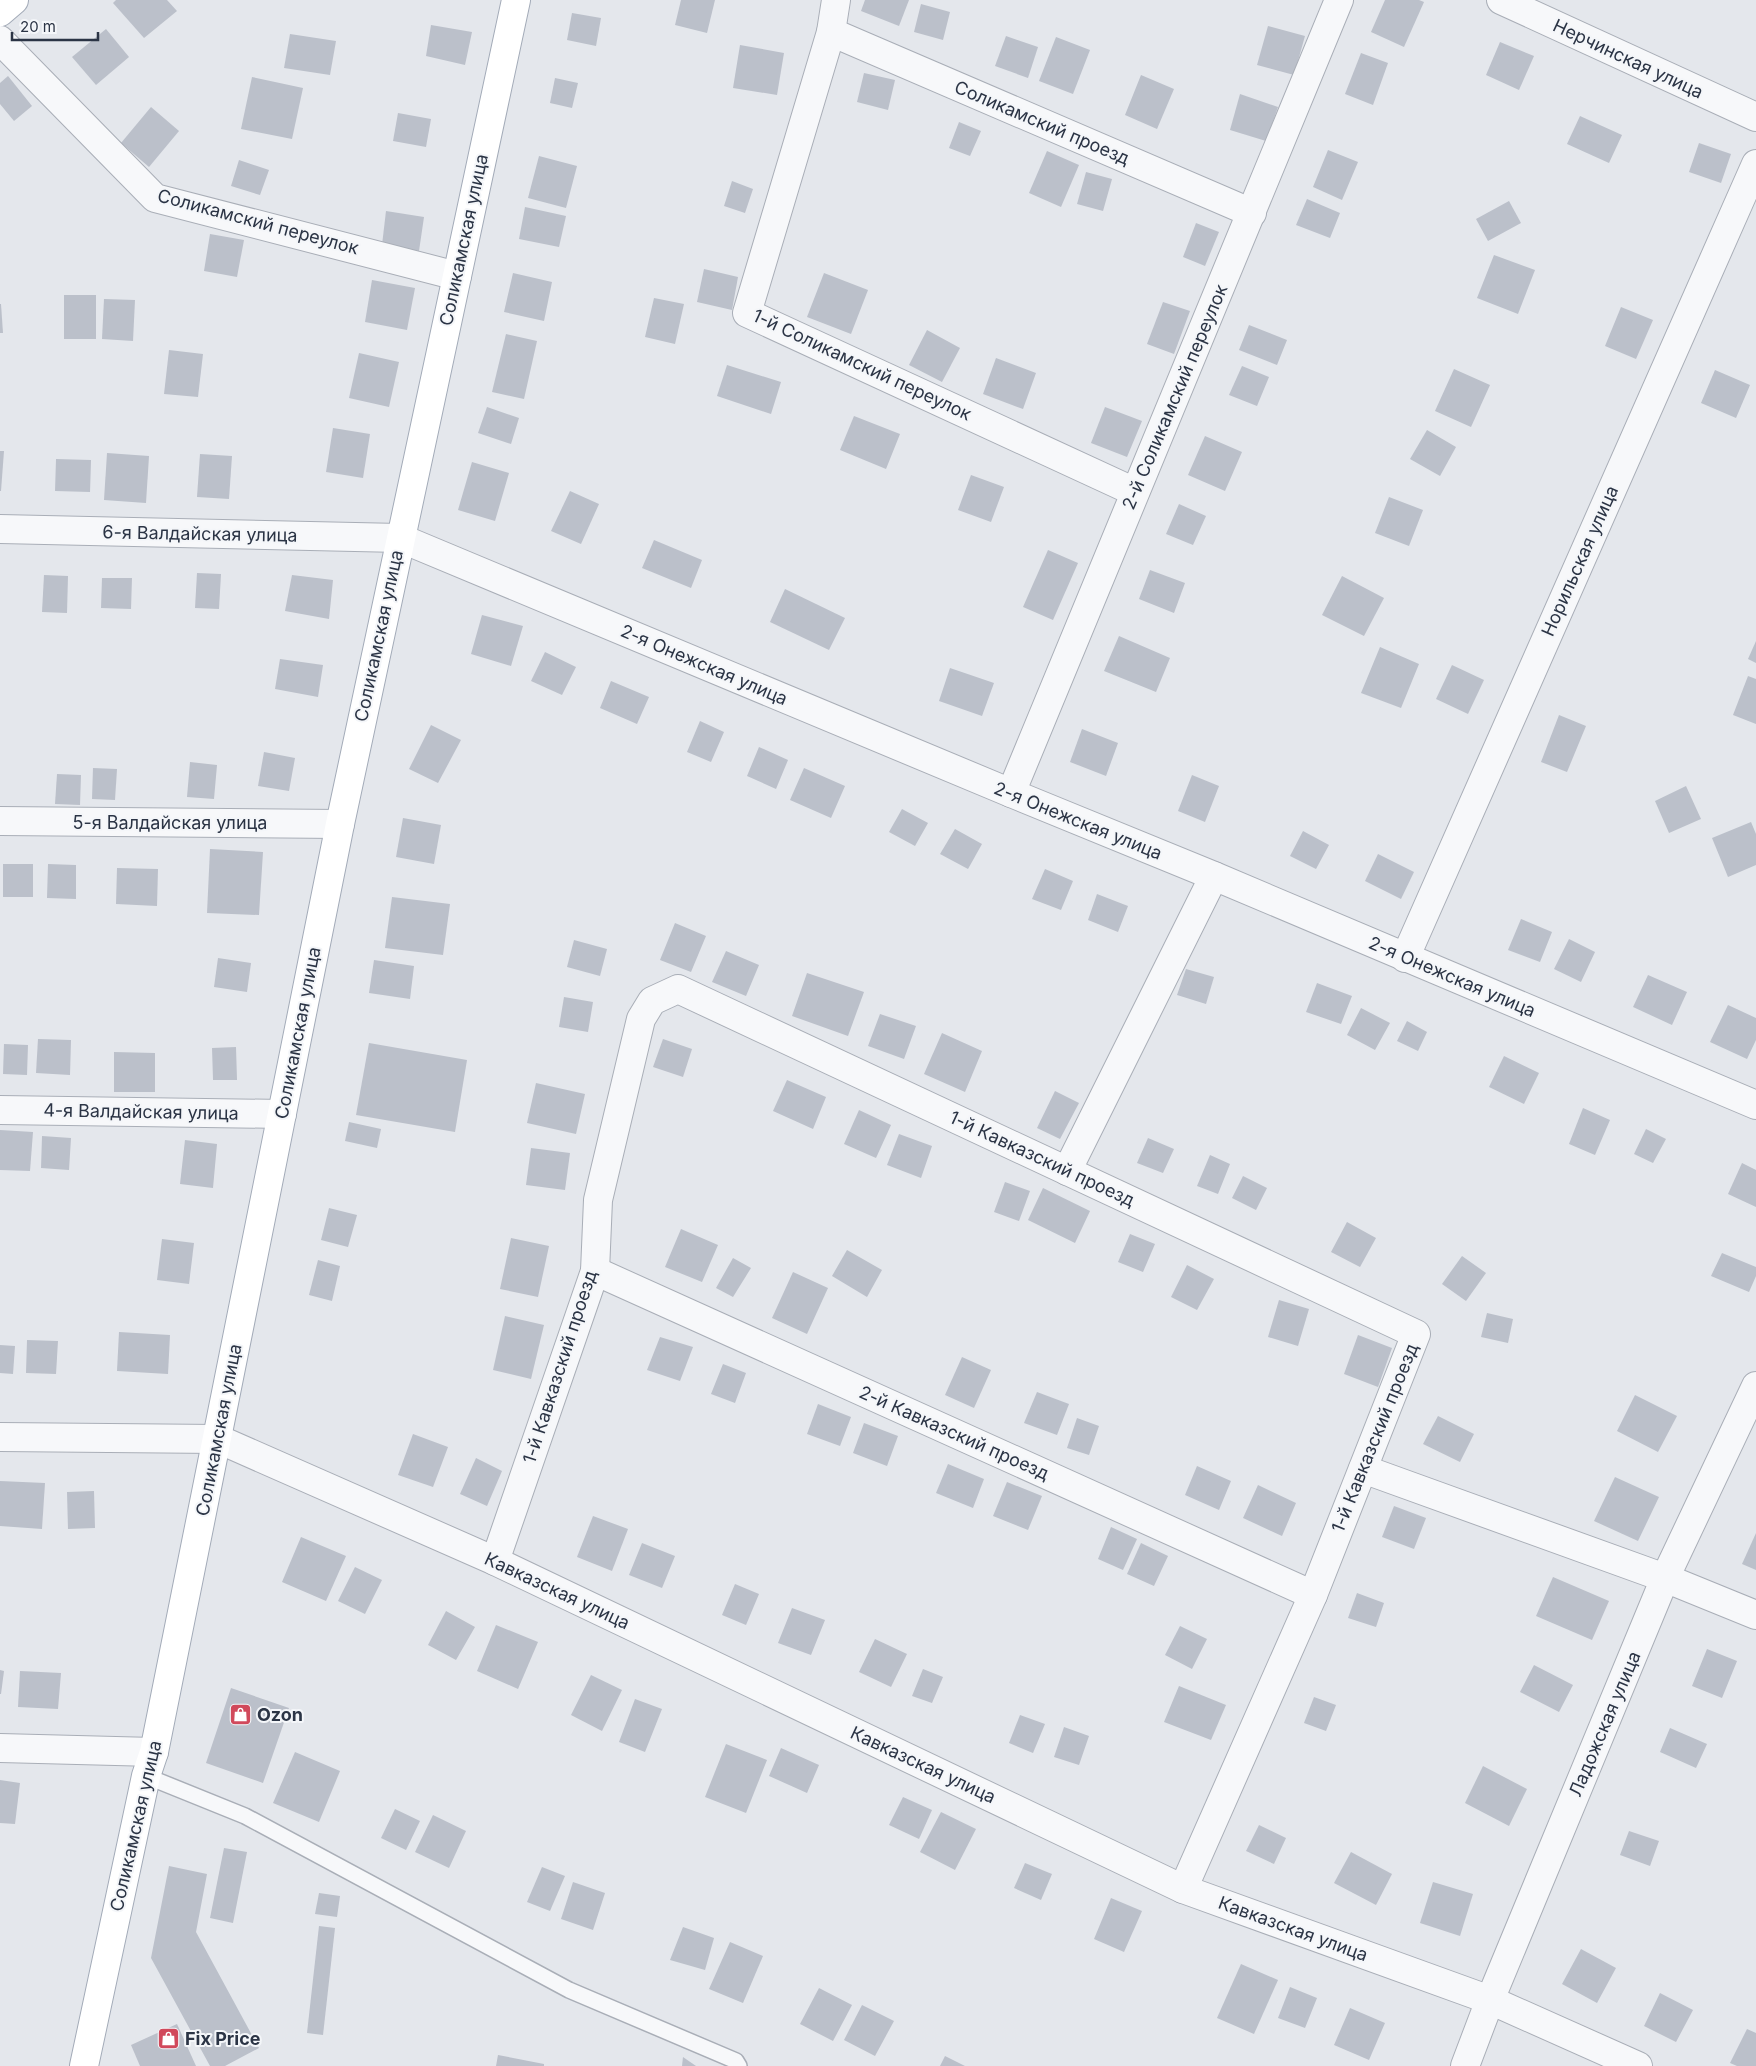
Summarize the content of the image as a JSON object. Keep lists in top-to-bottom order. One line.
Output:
{"streets":{"main road":["Соликамская улица"],"street":["Нерчинская улица","Соликамский проезд","Соликамский переулок","1-й Соликамский переулок","2-й Соликамский переулок","6-я Валдайская улица","Норильская улица","2-я Онежская улица","5-я Валдайская улица","4-я Валдайская улица","1-й Кавказский проезд","2-й Кавказский проезд","Кавказская улица","Ладожская улица"]},"crossings":[["Соликамский проезд","1-й Соликамский переулок"],["Соликамский проезд","2-й Соликамский переулок"],["Соликамский переулок","Соликамская улица"],["Соликамская улица","6-я Валдайская улица"],["Соликамская улица","2-я Онежская улица"],["Соликамская улица","5-я Валдайская улица"],["Соликамская улица","4-я Валдайская улица"],["Соликамская улица","Кавказская улица"],["1-й Соликамский переулок","2-й Соликамский переулок"],["2-й Соликамский переулок","2-я Онежская улица"],["6-я Валдайская улица","2-я Онежская улица"],["Норильская улица","2-я Онежская улица"],["1-й Кавказский проезд","2-й Кавказский проезд"],["1-й Кавказский проезд","Кавказская улица"],["Кавказская улица","Ладожская улица"]],"places":{"shop":["Ozon","Fix Price"]},"scale_bar":"20 m"}
